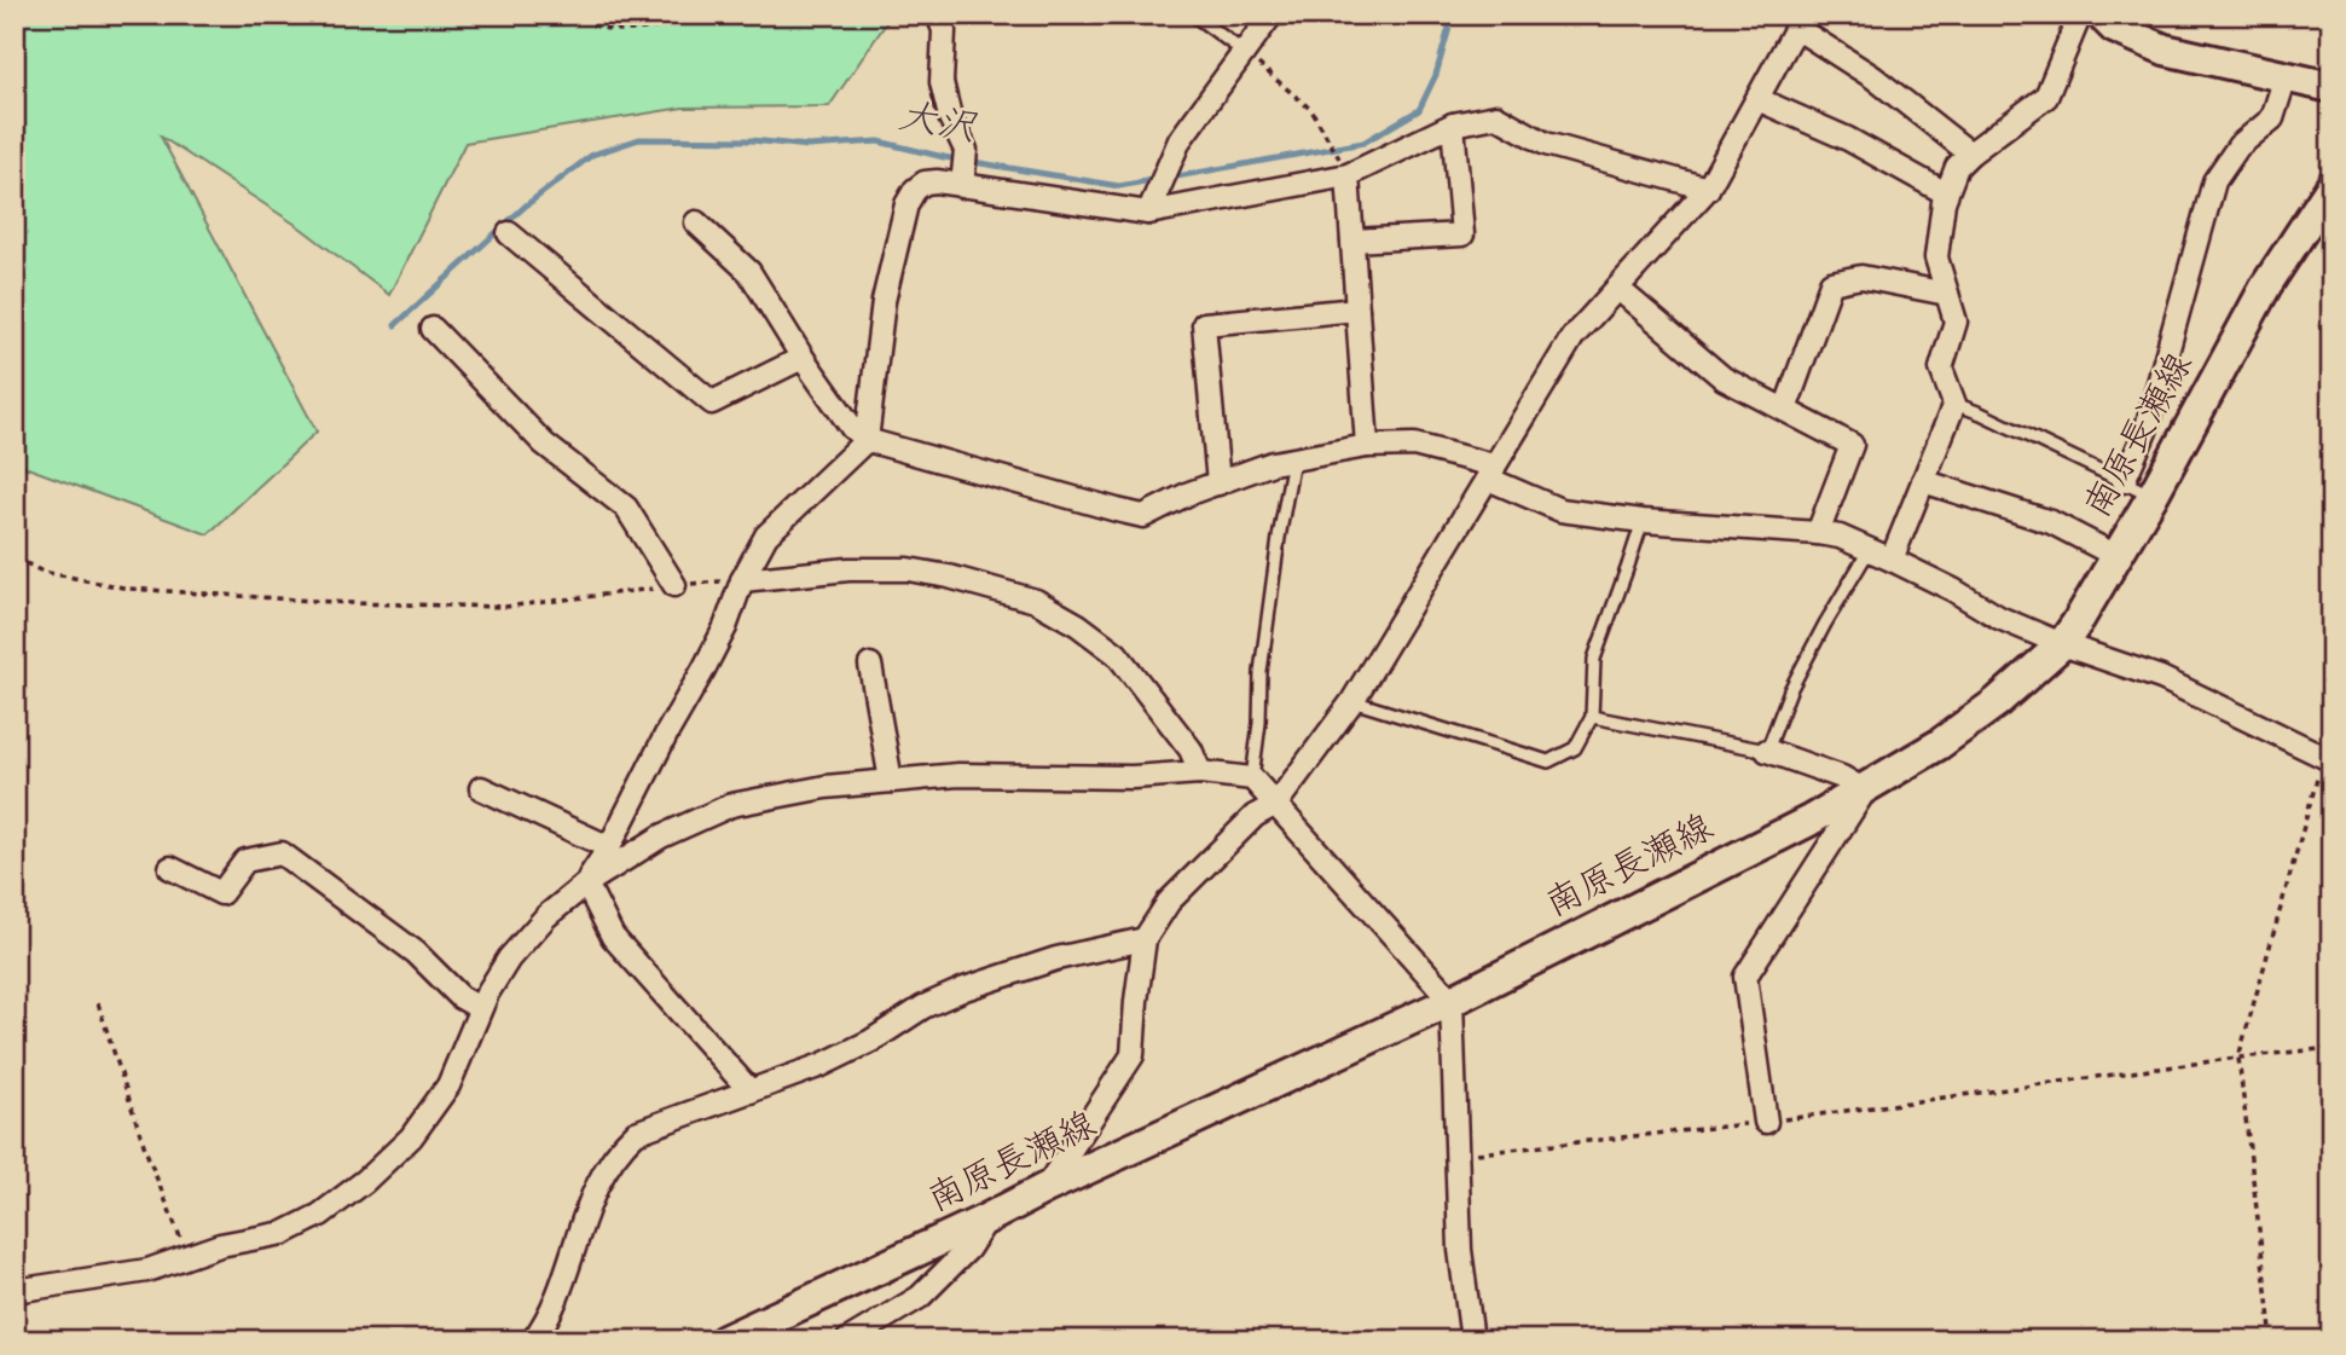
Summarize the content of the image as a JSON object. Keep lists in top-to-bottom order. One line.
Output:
{"streets":{"main road":["南原長瀬線"]},"water":["大沢"]}
